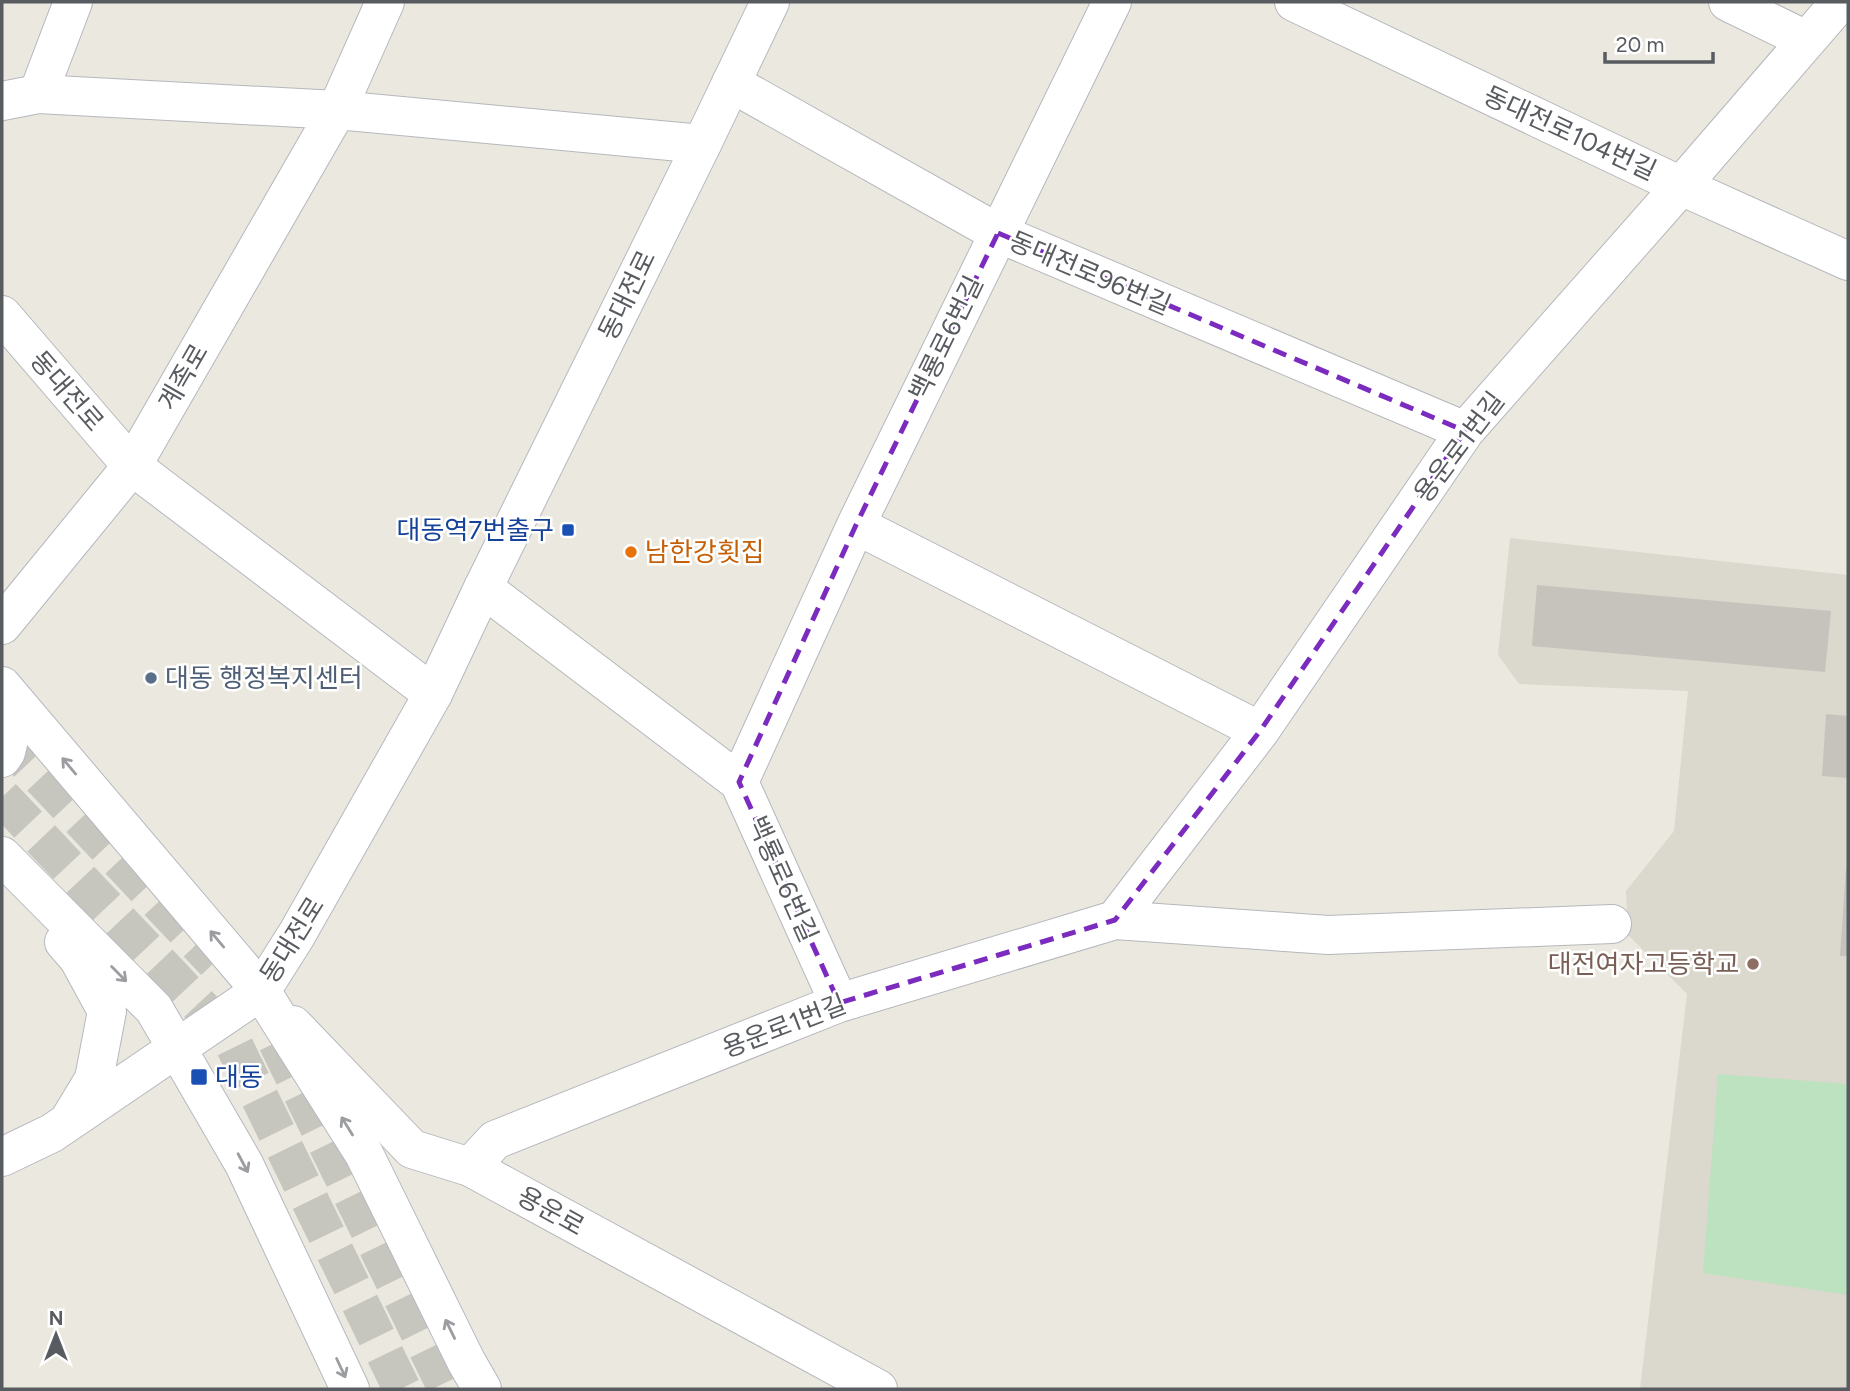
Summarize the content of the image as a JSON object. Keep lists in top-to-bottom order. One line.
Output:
{"streets":{"street":["동대전로104번길","동대전로96번길","동대전로","백룡로6번길","계족로","용운로1번길","용운로"]},"crossings":[["동대전로104번길","용운로1번길"],["동대전로96번길","동대전로"],["동대전로96번길","백룡로6번길"],["동대전로96번길","용운로1번길"],["동대전로","계족로"],["동대전로","용운로"],["백룡로6번길","용운로1번길"],["용운로1번길","용운로"]],"places":{"transit":["대동역7번출구","대동"],"other":["남한강횟집","대동 행정복지센터","대전여자고등학교"]},"scale_bar":"20 m","north":"top"}
